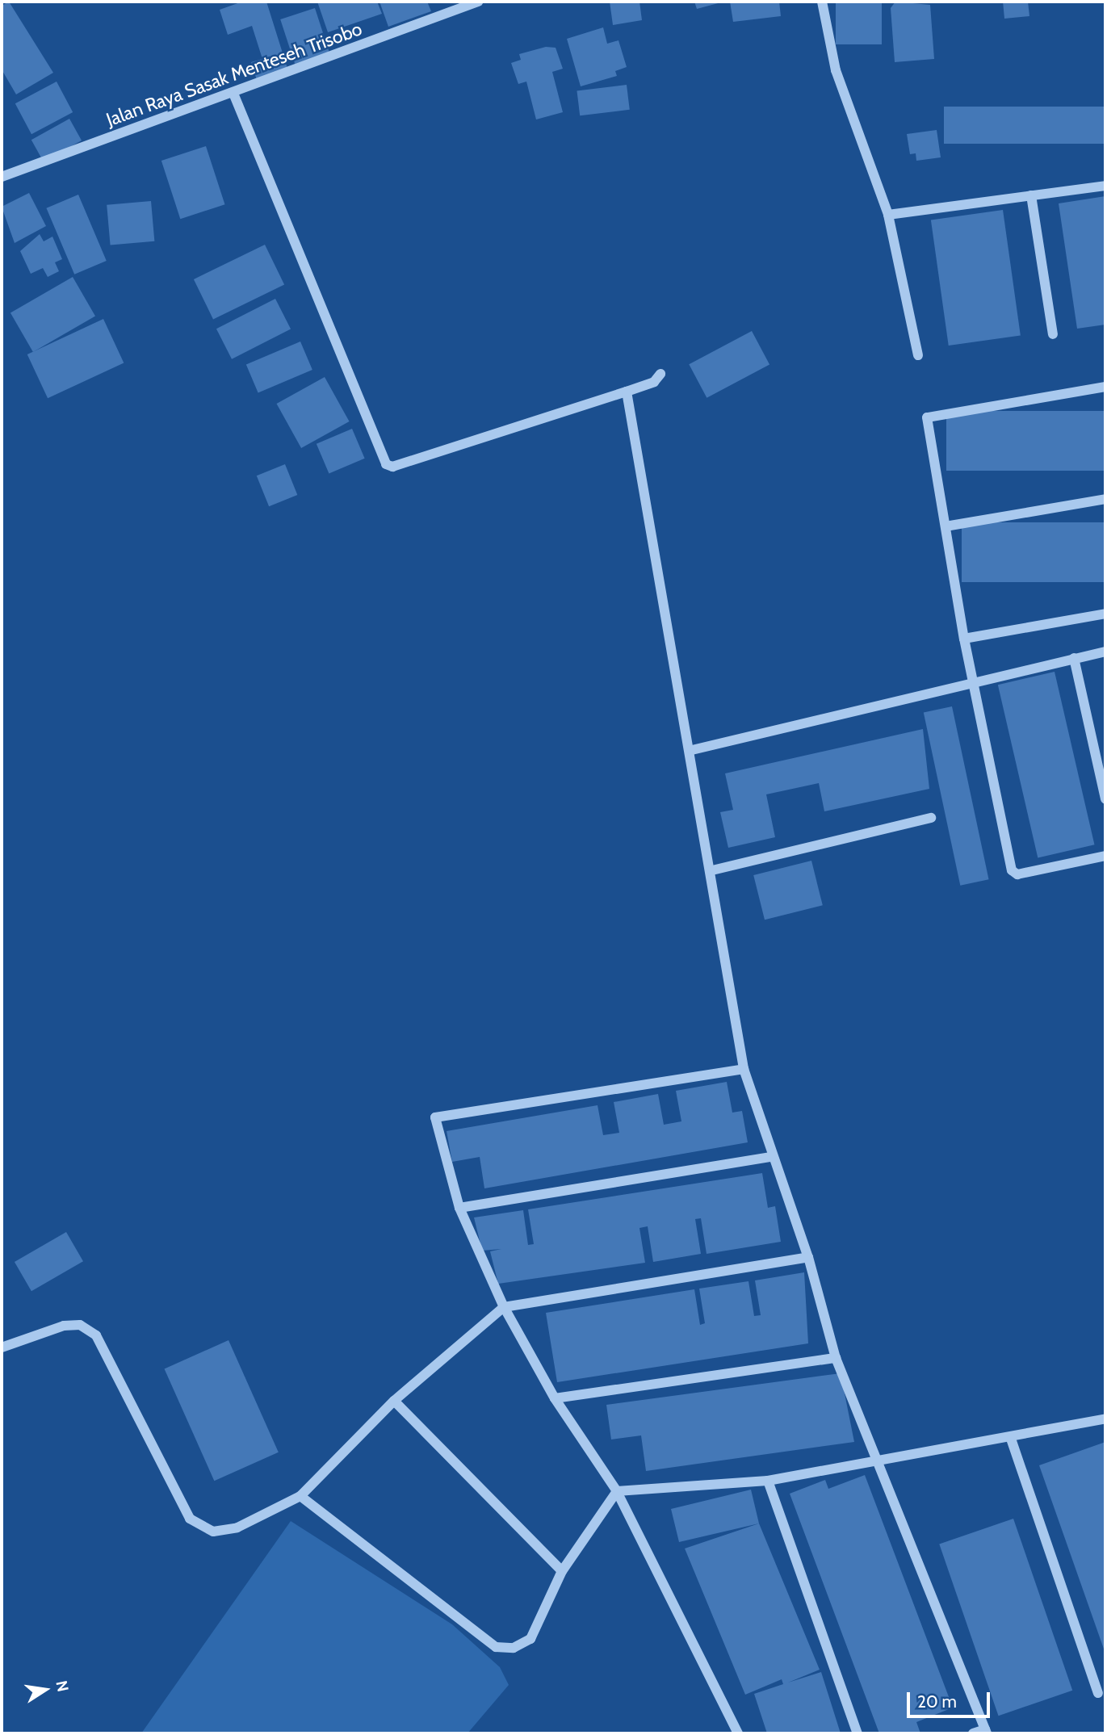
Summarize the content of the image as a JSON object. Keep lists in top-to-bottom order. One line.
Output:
{"streets":{"street":["Jalan Raya Sasak Menteseh Trisobo"]},"scale_bar":"20 m","north":"right"}
